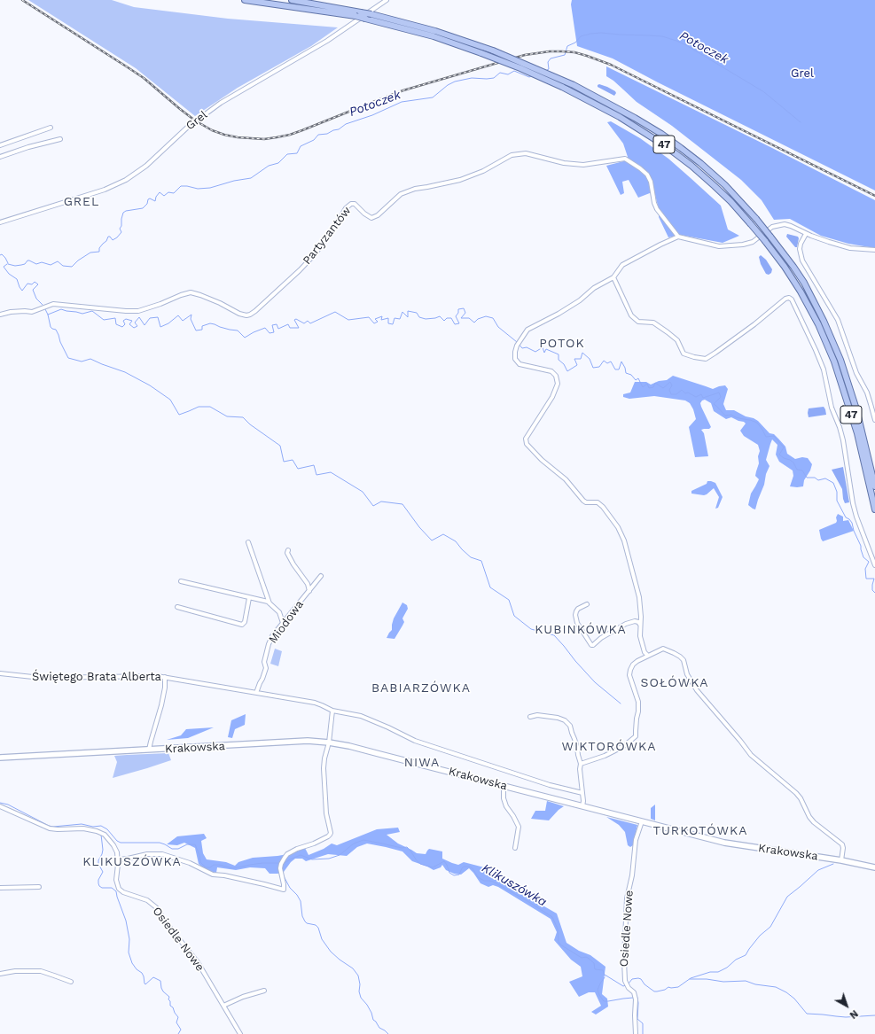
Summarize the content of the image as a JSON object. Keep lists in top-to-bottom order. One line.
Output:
{"streets":{"main road":["47","Krakowska"],"street":["Grel","Partyzantów","Miodowa","Świętego Brata Alberta","Osiedle Nowe"]},"crossings":[["Miodowa","Świętego Brata Alberta"],["Krakowska","Osiedle Nowe"]],"districts":["GREL","POTOK","KUBINKÓWKA","SOŁÓWKA","BABIARZÓWKA","WIKTORÓWKA","NIWA","TURKOTÓWKA","KLIKUSZÓWKA"],"water":["Potoczek","Klikuszówka"],"parks":["Grel"],"north":"bottom right"}
